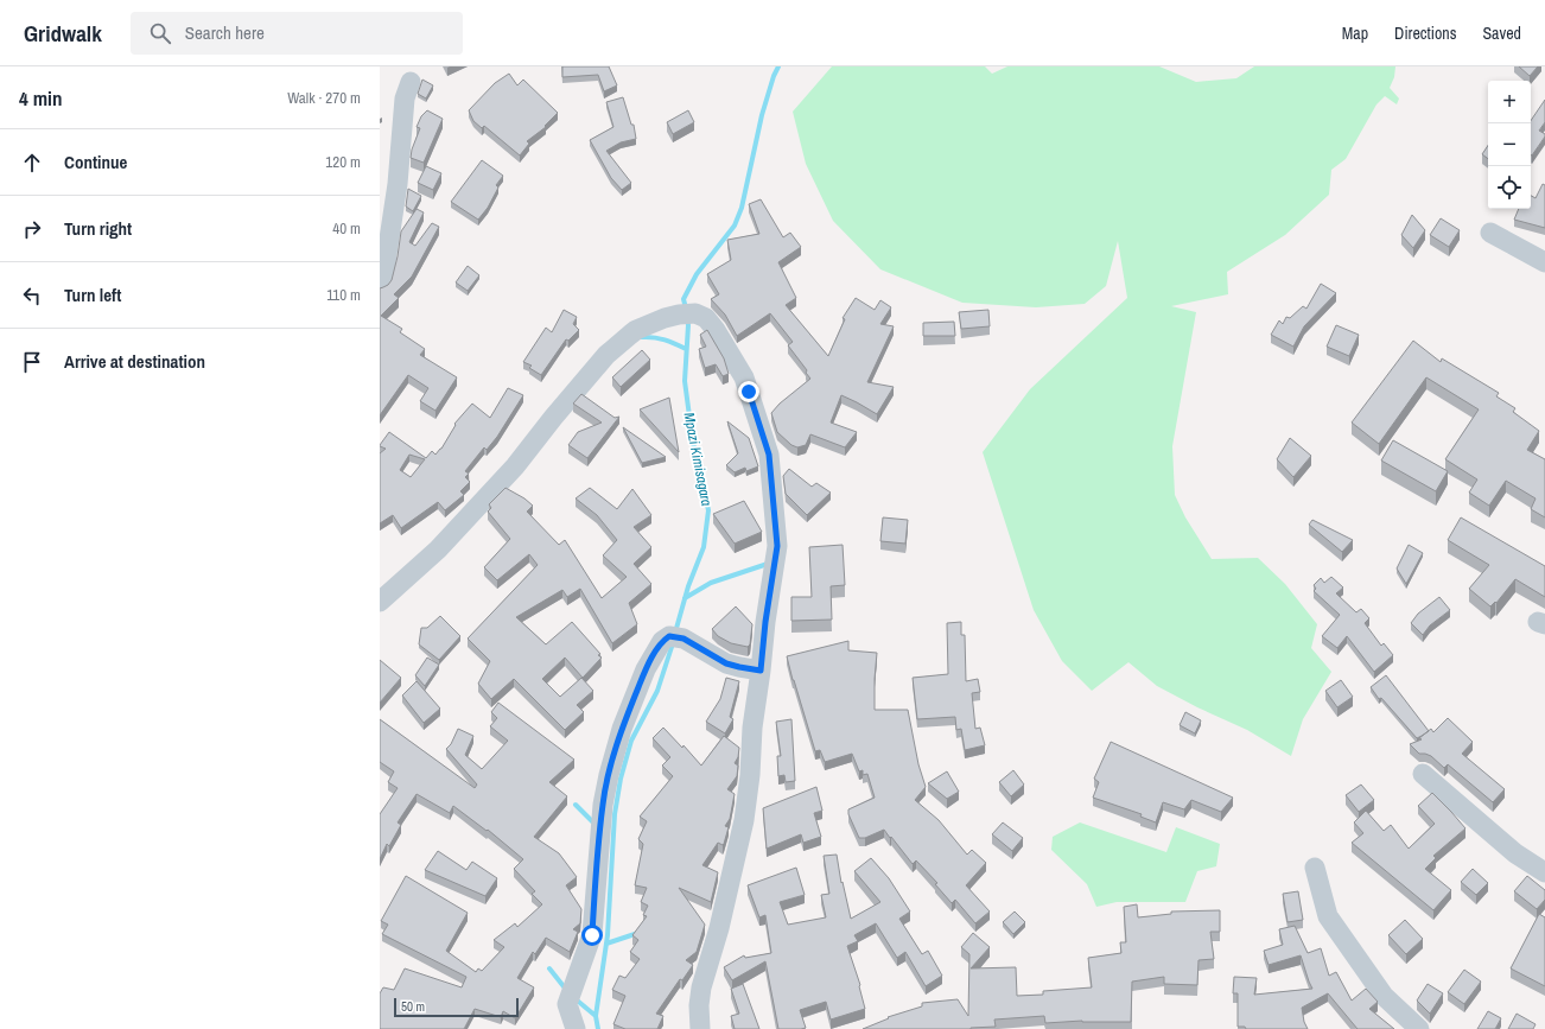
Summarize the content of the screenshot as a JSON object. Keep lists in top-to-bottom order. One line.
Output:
{"water":["Mpazi Kimisagara"],"scale_bar":"50 m","page":{"header":"Gridwalk","search":"Search here","nav":["Map","Directions","Saved"],"heading":["4 min","Walk · 270 m"],"map_buttons":["+","−"],"list":[["Continue","120 m"],["Turn right","40 m"],["Turn left","110 m"],"Arrive at destination"],"scale":"50 m"}}
